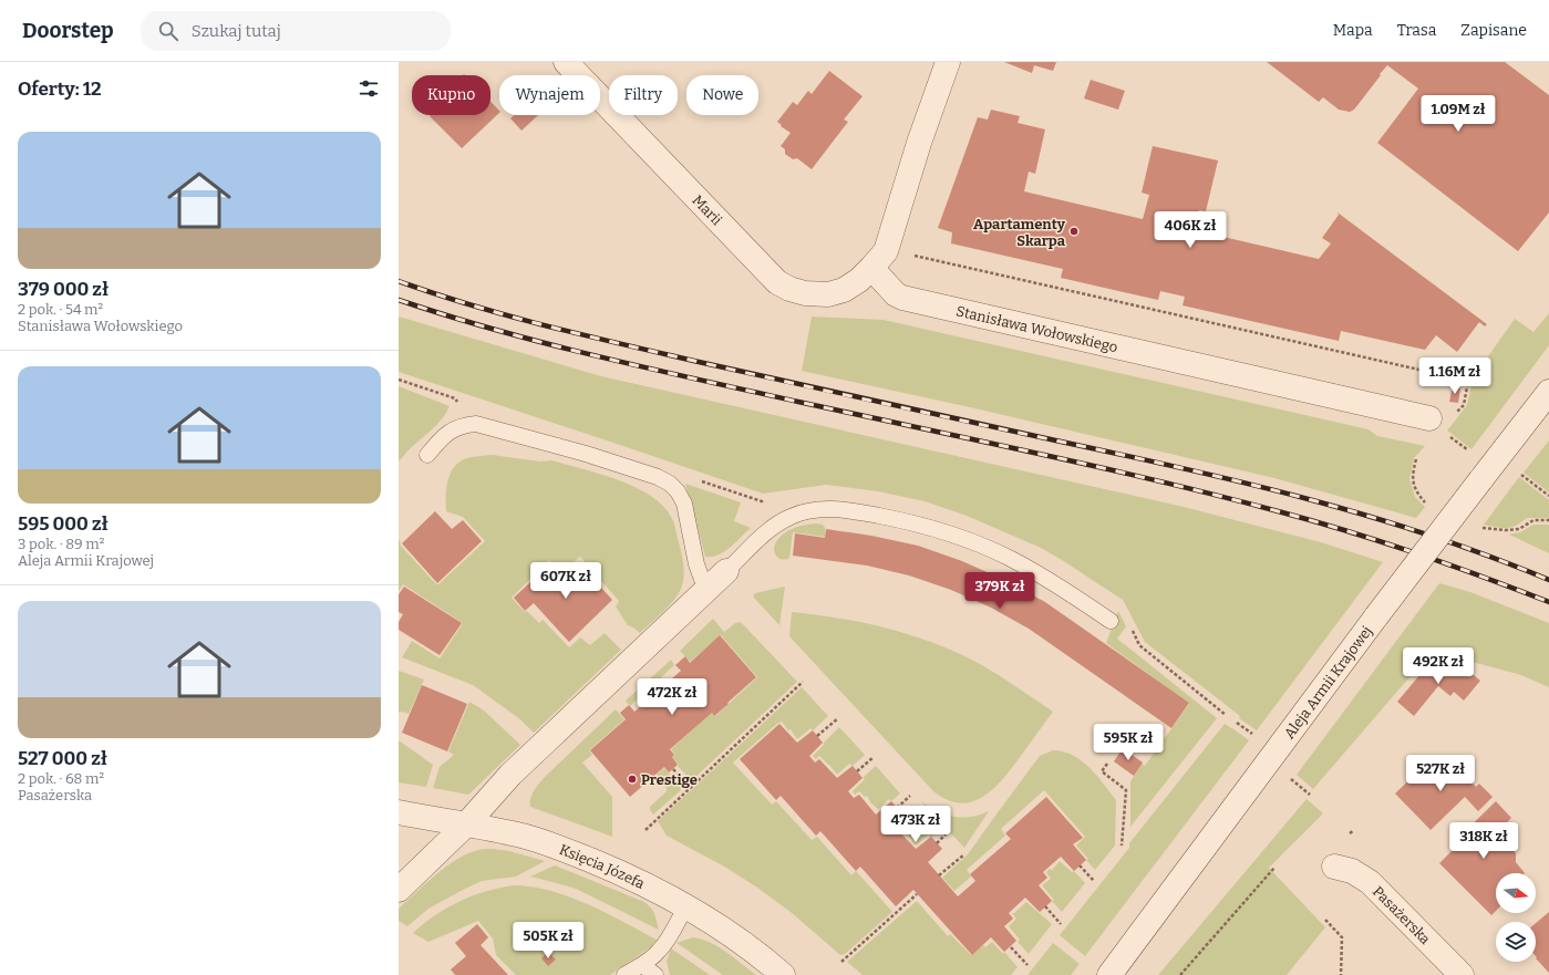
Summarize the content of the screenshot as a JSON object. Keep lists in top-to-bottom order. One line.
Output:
{"streets":{"street":["Marii","Stanisława Wołowskiego","Aleja Armii Krajowej","Księcia Józefa","Pasażerska"]},"crossings":[["Marii","Stanisława Wołowskiego"]],"places":["Apartamenty Skarpa","Prestige"],"north":"right","page":{"header":"Doorstep","search":"Szukaj tutaj","nav":["Mapa","Trasa","Zapisane"],"heading":"Oferty: 12","chip":["Kupno","Wynajem","Filtry","Nowe"],"price":["1.09M zł","406K zł","1.16M zł","607K zł","379K zł","492K zł","472K zł","595K zł","527K zł","473K zł","318K zł","505K zł"],"list":[{"name":"379 000 zł","note":"2 pok. · 54 m² · Stanisława Wołowskiego"},{"name":"595 000 zł","note":"3 pok. · 89 m² · Aleja Armii Krajowej"},{"name":"527 000 zł","note":"2 pok. · 68 m² · Pasażerska"}]}}
